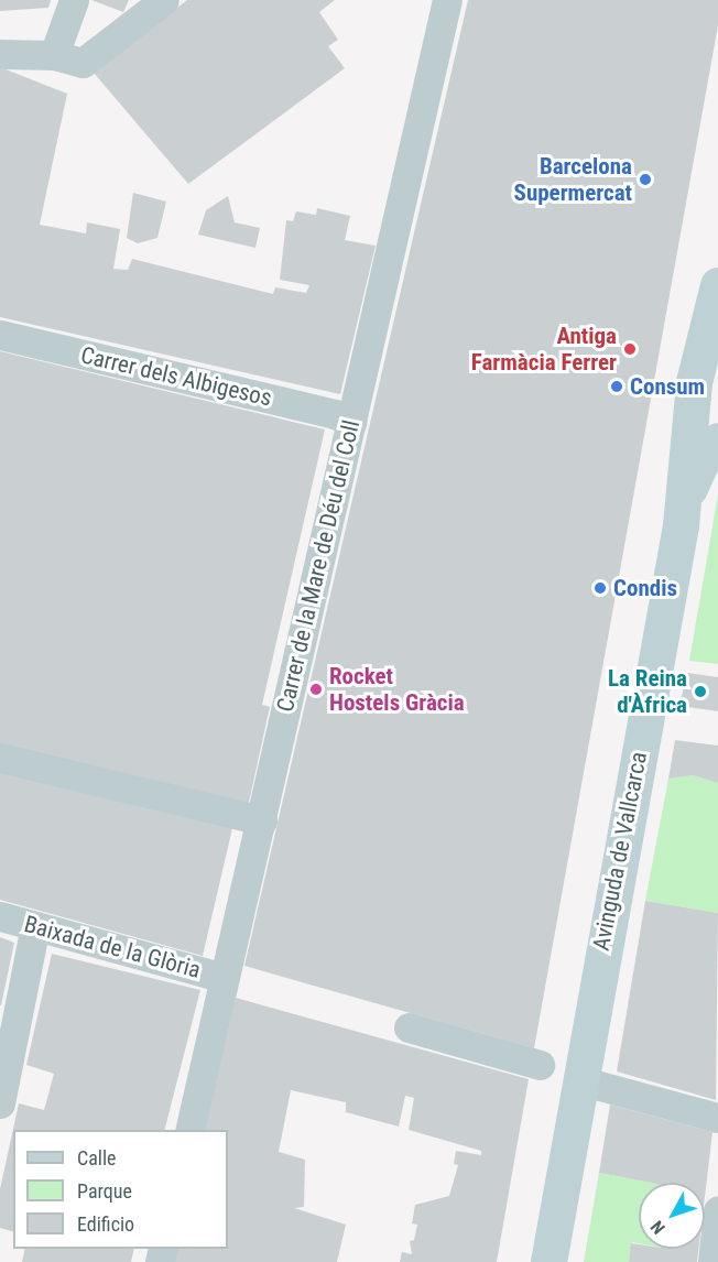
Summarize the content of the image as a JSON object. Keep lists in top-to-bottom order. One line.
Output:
{"streets":{"main road":["Avinguda de Vallcarca"],"street":["Carrer dels Albigesos","Carrer de la Mare de Déu del Coll","Baixada de la Glòria"]},"crossings":[["Carrer dels Albigesos","Carrer de la Mare de Déu del Coll"],["Carrer de la Mare de Déu del Coll","Baixada de la Glòria"]],"places":["Barcelona Supermercat","Antiga Farmàcia Ferrer","Consum","Condis","Rocket Hostels Gràcia","La Reina d'Àfrica"],"legend":["Calle","Parque","Edificio"],"north":"bottom left"}
